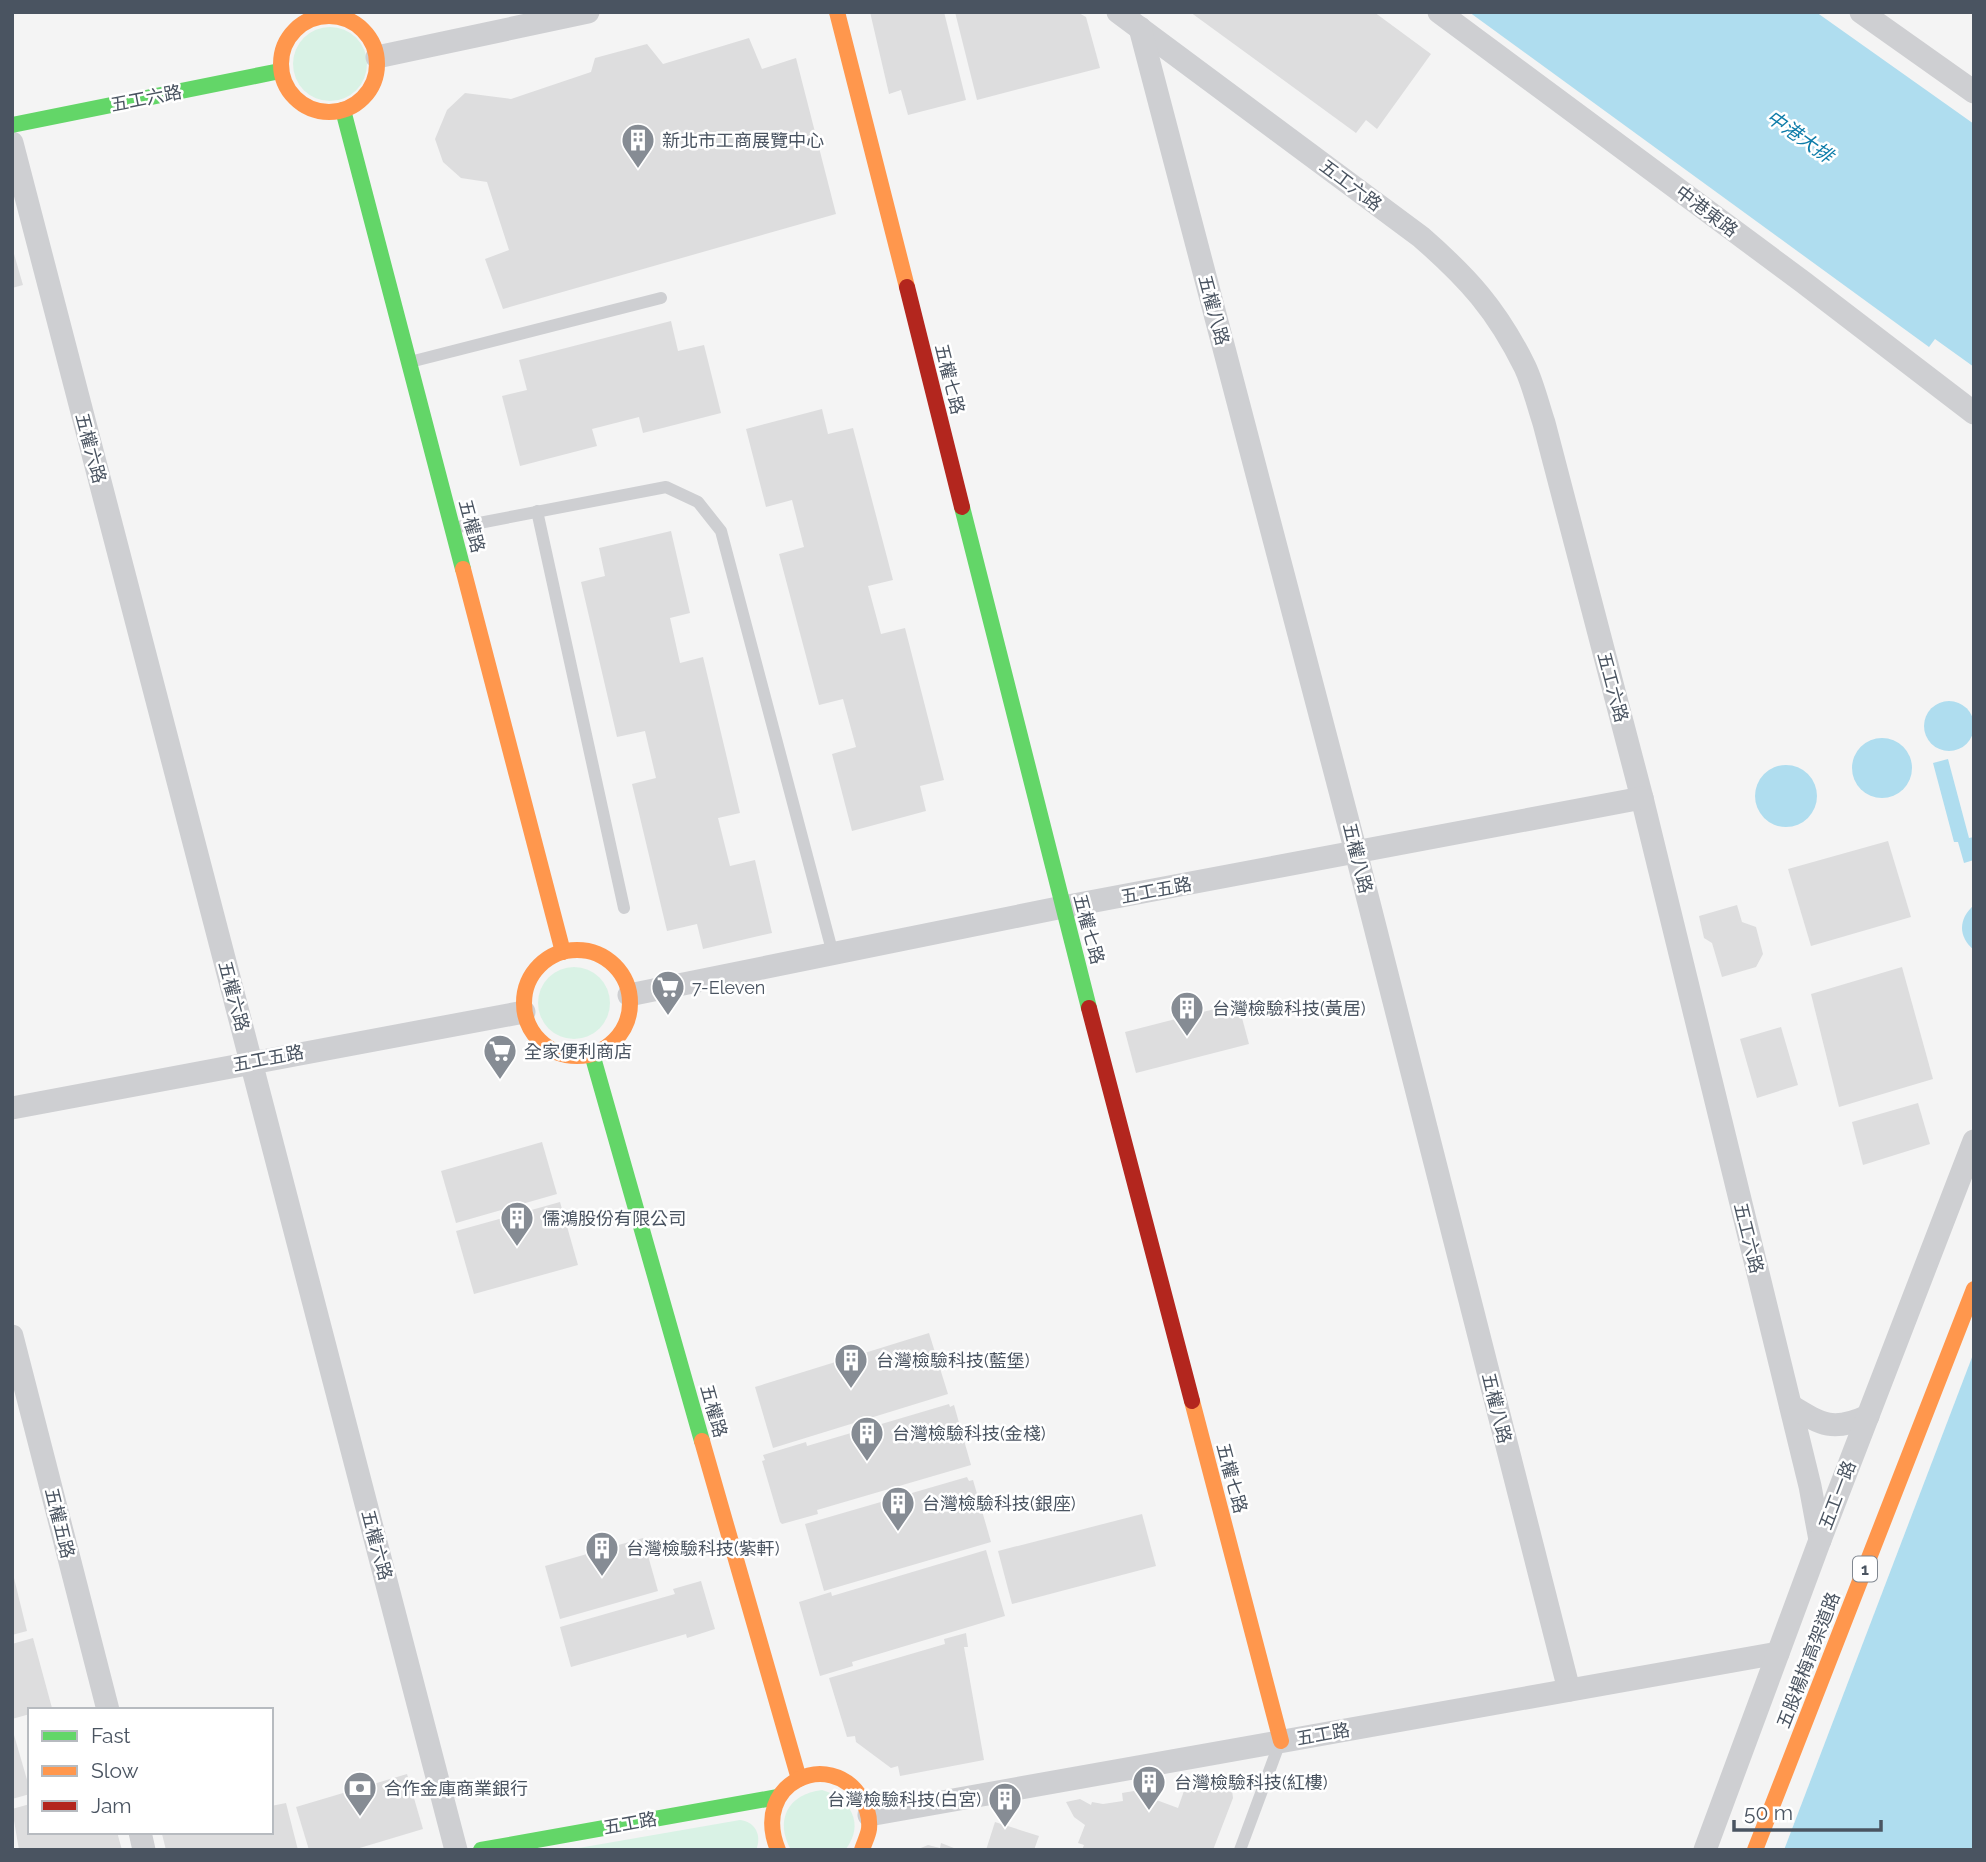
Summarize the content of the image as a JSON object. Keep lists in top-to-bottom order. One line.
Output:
{"streets":{"main road":["五工六路","五權七路","五權路","1","五股楊梅高架道路","五工路"],"street":["中港東路","五權八路","五權六路","五工五路","五工一路","五權五路"]},"crossings":[["五工六路","五權八路"],["五工六路","五權路"],["五工六路","五工五路"],["五工六路","五工一路"],["五權八路","五工五路"],["五權八路","五工路"],["五權七路","五工五路"],["五權七路","五工路"],["五權六路","五工五路"],["五權路","五工五路"],["五工一路","五工路"]],"water":["中港大排"],"places":{"building":["新北市工商展覽中心","台灣檢驗科技(黃居)","儒鴻股份有限公司","台灣檢驗科技(藍堡)","台灣檢驗科技(金棧)","台灣檢驗科技(銀座)","台灣檢驗科技(紫軒)","台灣檢驗科技(紅樓)","台灣檢驗科技(白宮)"],"supermarket":["7-Eleven","全家便利商店"],"bank":["合作金庫商業銀行"]},"legend":["Fast","Slow","Jam"],"scale_bar":"50 m"}
